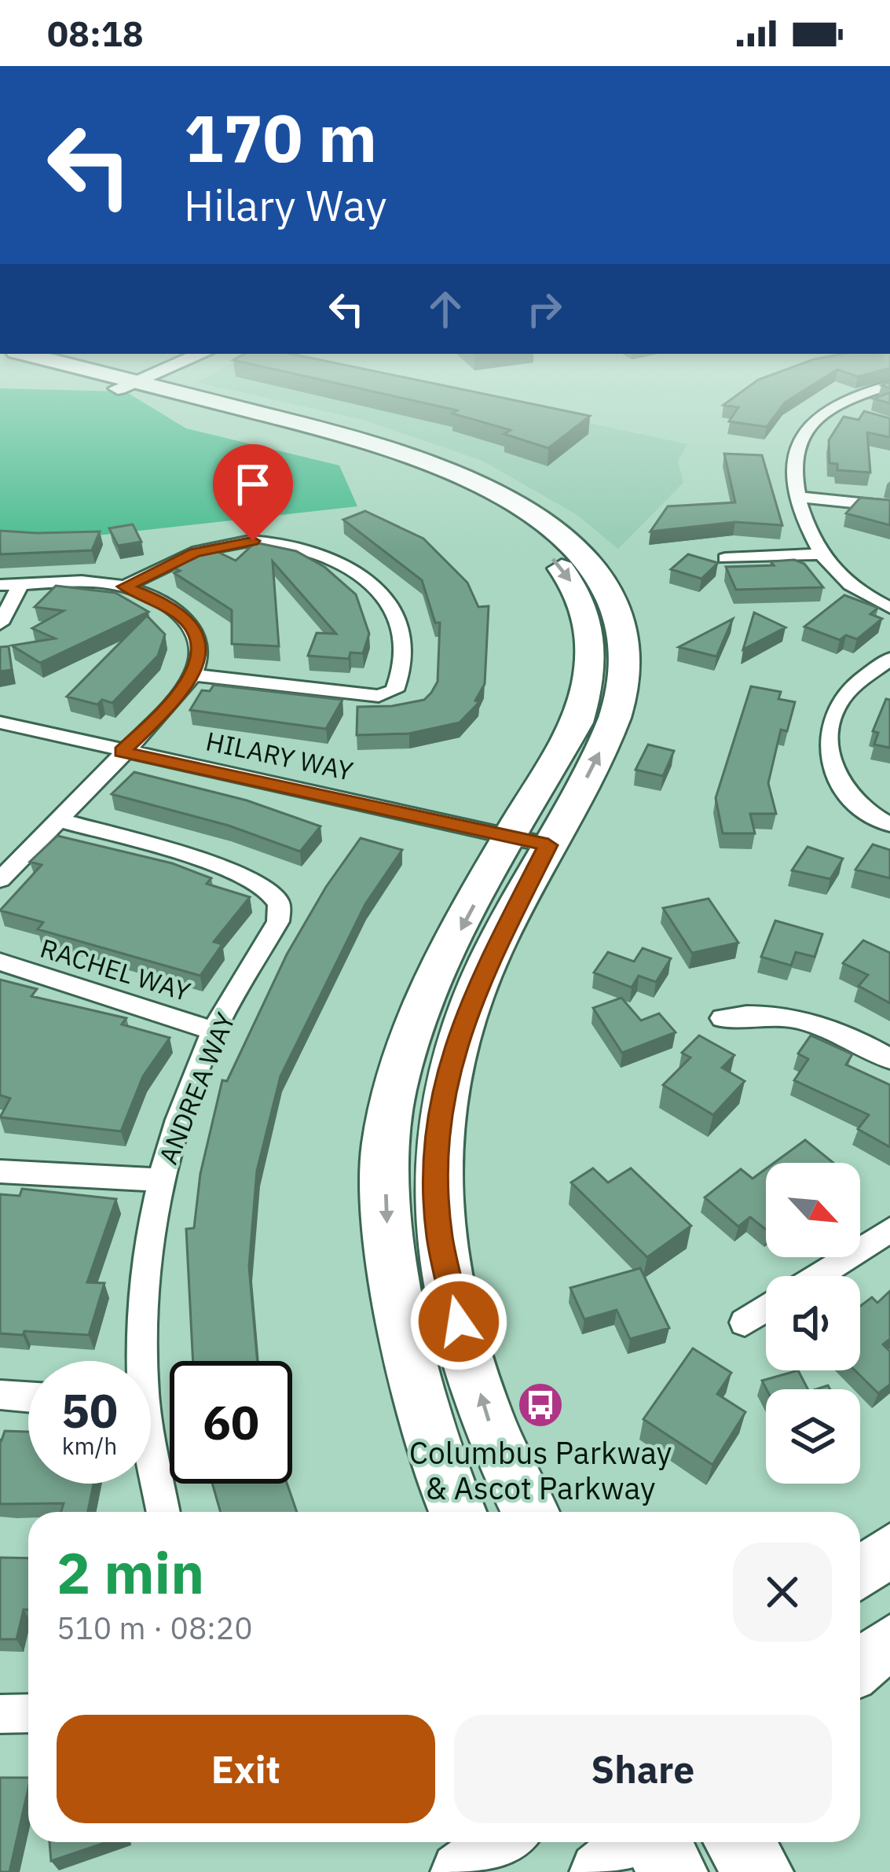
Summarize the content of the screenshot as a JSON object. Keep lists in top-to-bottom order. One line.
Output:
{"streets":{"street":["HILARY WAY","RACHEL WAY","ANDREA WAY"]},"crossings":[["RACHEL WAY","ANDREA WAY"]],"places":{"bus stop":["Columbus Parkway & Ascot Parkway"]},"north":"bottom right","page":{"status":"08:18","turn":["170 m","Hilary Way"],"speed":"50 km/h","limit":"60","heading":["2 min","510 m · 08:20"],"buttons":["Exit","Share"]}}
